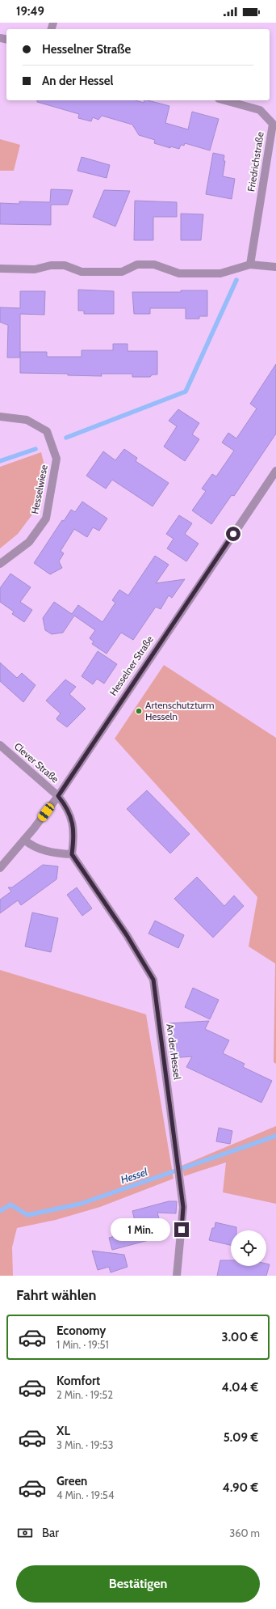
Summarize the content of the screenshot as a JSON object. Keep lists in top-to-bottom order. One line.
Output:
{"streets":{"street":["Friedrichstraße","Hesselwiese","Hesselner Straße","Clever Straße","An der Hessel"]},"crossings":[["Hesselner Straße","Clever Straße"]],"water":["Hessel"],"places":["Artenschutzturm Hesseln"],"page":{"status":"19:49","banner":["Hesselner Straße","An der Hessel"],"bubble":"1 Min.","heading":"Fahrt wählen","list":[{"name":"Economy","note":"1 Min. · 19:51","value":"3.00 €"},{"name":"Komfort","note":"2 Min. · 19:52","value":"4.04 €"},{"name":"XL","note":"3 Min. · 19:53","value":"5.09 €"},{"name":"Green","note":"4 Min. · 19:54","value":"4.90 €"}],"pay":["Bar","360 m"],"buttons":"Bestätigen"}}
